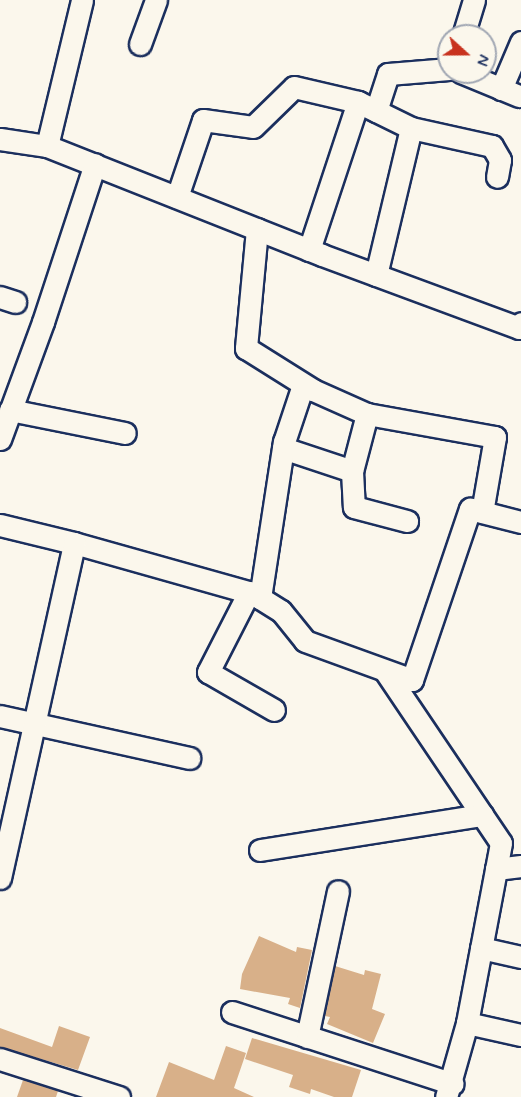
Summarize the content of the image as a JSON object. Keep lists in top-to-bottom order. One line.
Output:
{"north":"right"}
